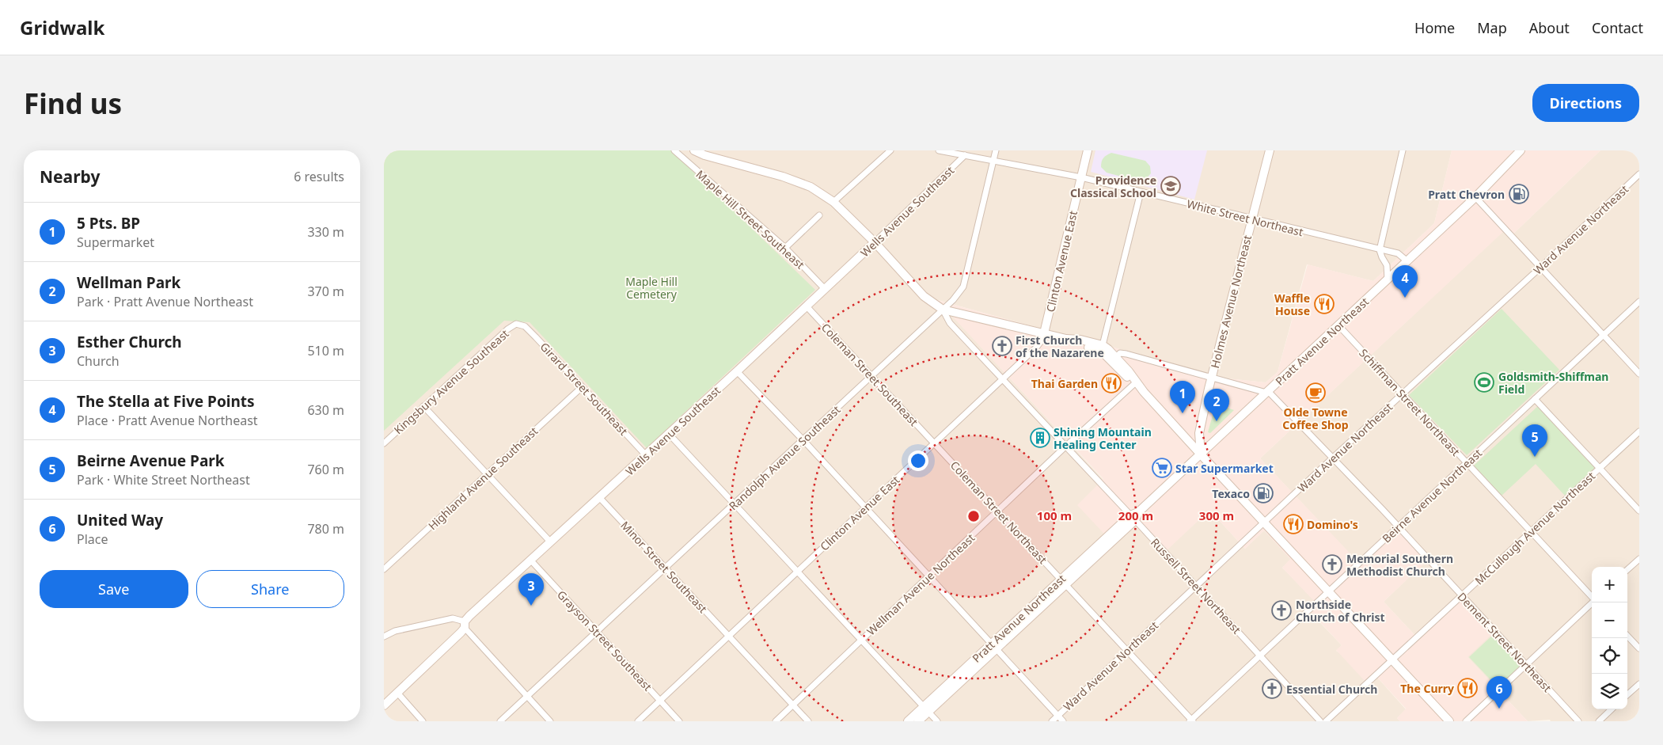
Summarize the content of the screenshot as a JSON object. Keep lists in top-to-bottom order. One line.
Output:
{"streets":{"main road":["Wells Avenue Southeast","Clinton Avenue East","Holmes Avenue Northeast","Pratt Avenue Northeast"],"street":["White Street Northeast","Maple Hill Street Southeast","Ward Avenue Northeast","Coleman Street Southeast","Kingsbury Avenue Southeast","Girard Street Southeast","Schiffman Street Northeast","Randolph Avenue Southeast","Highland Avenue Southeast","Beirne Avenue Northeast","Coleman Street Northeast","McCullough Avenue Northeast","Minor Street Southeast","Wellman Avenue Northeast","Russell Street Northeast","Grayson Street Southeast","Dement Street Northeast"]},"crossings":[["Wells Avenue Southeast","White Street Northeast"],["Wells Avenue Southeast","Maple Hill Street Southeast"],["Wells Avenue Southeast","Coleman Street Southeast"],["Wells Avenue Southeast","Girard Street Southeast"],["Wells Avenue Southeast","Minor Street Southeast"],["Wells Avenue Southeast","Grayson Street Southeast"],["White Street Northeast","Clinton Avenue East"],["White Street Northeast","Holmes Avenue Northeast"],["White Street Northeast","Pratt Avenue Northeast"],["White Street Northeast","Randolph Avenue Southeast"],["Ward Avenue Northeast","Schiffman Street Northeast"],["Ward Avenue Northeast","Coleman Street Northeast"],["Ward Avenue Northeast","Russell Street Northeast"],["Ward Avenue Northeast","Dement Street Northeast"],["Clinton Avenue East","Coleman Street Southeast"],["Clinton Avenue East","Coleman Street Northeast"],["Clinton Avenue East","Minor Street Southeast"],["Clinton Avenue East","Russell Street Northeast"],["Clinton Avenue East","Grayson Street Southeast"],["Holmes Avenue Northeast","Pratt Avenue Northeast"],["Holmes Avenue Northeast","Dement Street Northeast"],["Pratt Avenue Northeast","Schiffman Street Northeast"],["Pratt Avenue Northeast","Coleman Street Northeast"],["Pratt Avenue Northeast","Russell Street Northeast"],["Pratt Avenue Northeast","Dement Street Northeast"],["Coleman Street Southeast","Randolph Avenue Southeast"],["Coleman Street Southeast","Coleman Street Northeast"],["Kingsbury Avenue Southeast","Girard Street Southeast"],["Girard Street Southeast","Highland Avenue Southeast"],["Schiffman Street Northeast","Beirne Avenue Northeast"],["Schiffman Street Northeast","McCullough Avenue Northeast"],["Randolph Avenue Southeast","Minor Street Southeast"],["Randolph Avenue Southeast","Russell Street Northeast"],["Randolph Avenue Southeast","Grayson Street Southeast"],["Beirne Avenue Northeast","Coleman Street Northeast"],["Beirne Avenue Northeast","Russell Street Northeast"],["Beirne Avenue Northeast","Dement Street Northeast"],["Coleman Street Northeast","Wellman Avenue Northeast"],["McCullough Avenue Northeast","Dement Street Northeast"],["Minor Street Southeast","Wellman Avenue Northeast"],["Wellman Avenue Northeast","Russell Street Northeast"]],"parks":["Maple Hill Cemetery"],"places":{"school or university":["Providence Classical School"],"fuel station":["Pratt Chevron","Texaco"],"restaurant":["Waffle House","Thai Garden","Domino's","The Curry"],"church":["First Church of the Nazarene","Memorial Southern Methodist Church","Northside Church of Christ","Essential Church"],"sports":["Goldsmith-Shiffman Field"],"cafe":["Olde Towne Coffee Shop"],"building":["Shining Mountain Healing Center"],"supermarket":["Star Supermarket"]},"page":{"header":"Gridwalk","nav":["Home","Map","About","Contact"],"buttons":["Directions",["Save","Share"]],"title":"Find us","heading":["Nearby","6 results"],"list":[{"mark":"1","name":"5 Pts. BP","note":"Supermarket","value":"330 m"},{"mark":"2","name":"Wellman Park","note":"Park · Pratt Avenue Northeast","value":"370 m"},{"mark":"3","name":"Esther Church","note":"Church","value":"510 m"},{"mark":"4","name":"The Stella at Five Points","note":"Place · Pratt Avenue Northeast","value":"630 m"},{"mark":"5","name":"Beirne Avenue Park","note":"Park · White Street Northeast","value":"760 m"},{"mark":"6","name":"United Way","note":"Place","value":"780 m"}],"pins":["4","1","2","5","3","6"],"map_buttons":["+","−"]},"rings":["100 m","200 m","300 m"]}
